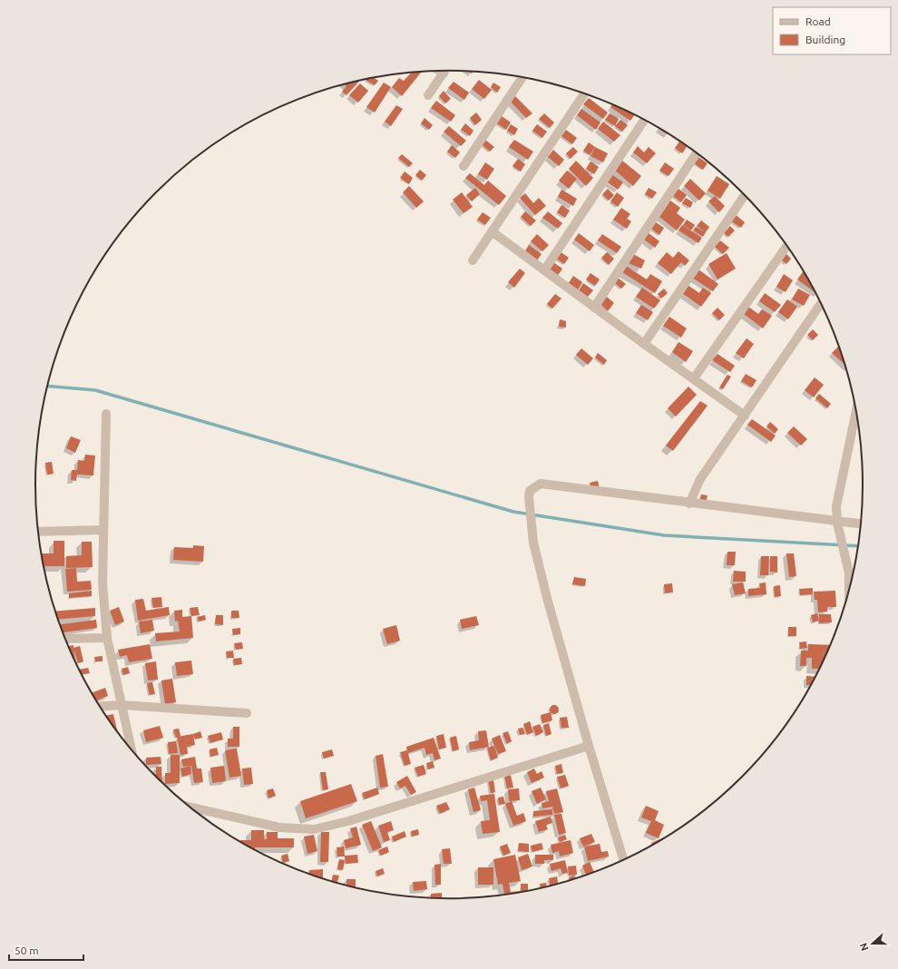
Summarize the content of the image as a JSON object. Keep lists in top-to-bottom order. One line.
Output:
{"legend":["Road","Building"],"scale_bar":"50 m","north":"left"}
